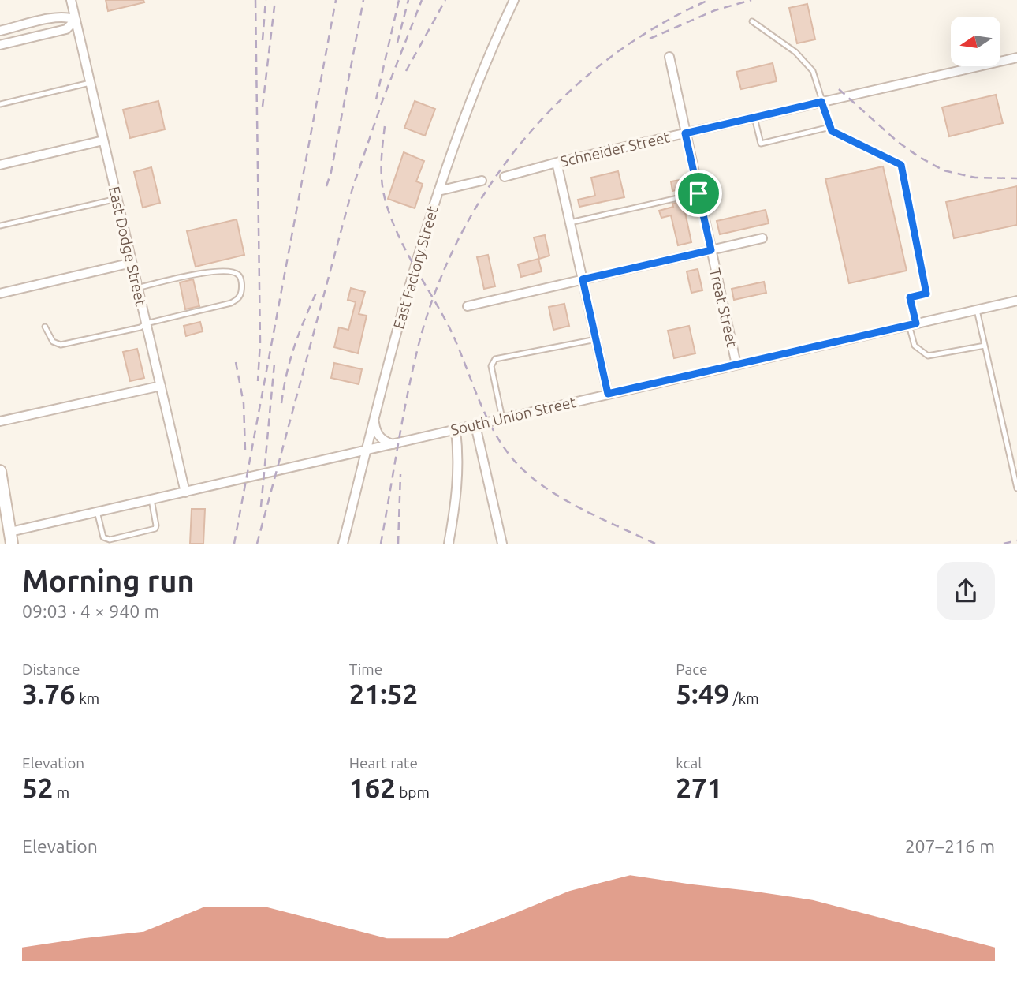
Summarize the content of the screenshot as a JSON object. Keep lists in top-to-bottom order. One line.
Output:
{"streets":{"street":["Schneider Street","East Dodge Street","East Factory Street","Treat Street","South Union Street"]},"crossings":[["Schneider Street","Treat Street"],["East Dodge Street","South Union Street"],["East Factory Street","South Union Street"],["Treat Street","South Union Street"]],"north":"left","page":{"heading":["Morning run","09:03 · 4 × 940 m"],"stats":[["Distance","3.76 km"],["Time","21:52"],["Pace","5:49 /km"],["Elevation","52 m"],["Heart rate","162 bpm"],["kcal","271"]],"chart":["Elevation","207–216 m"]}}
